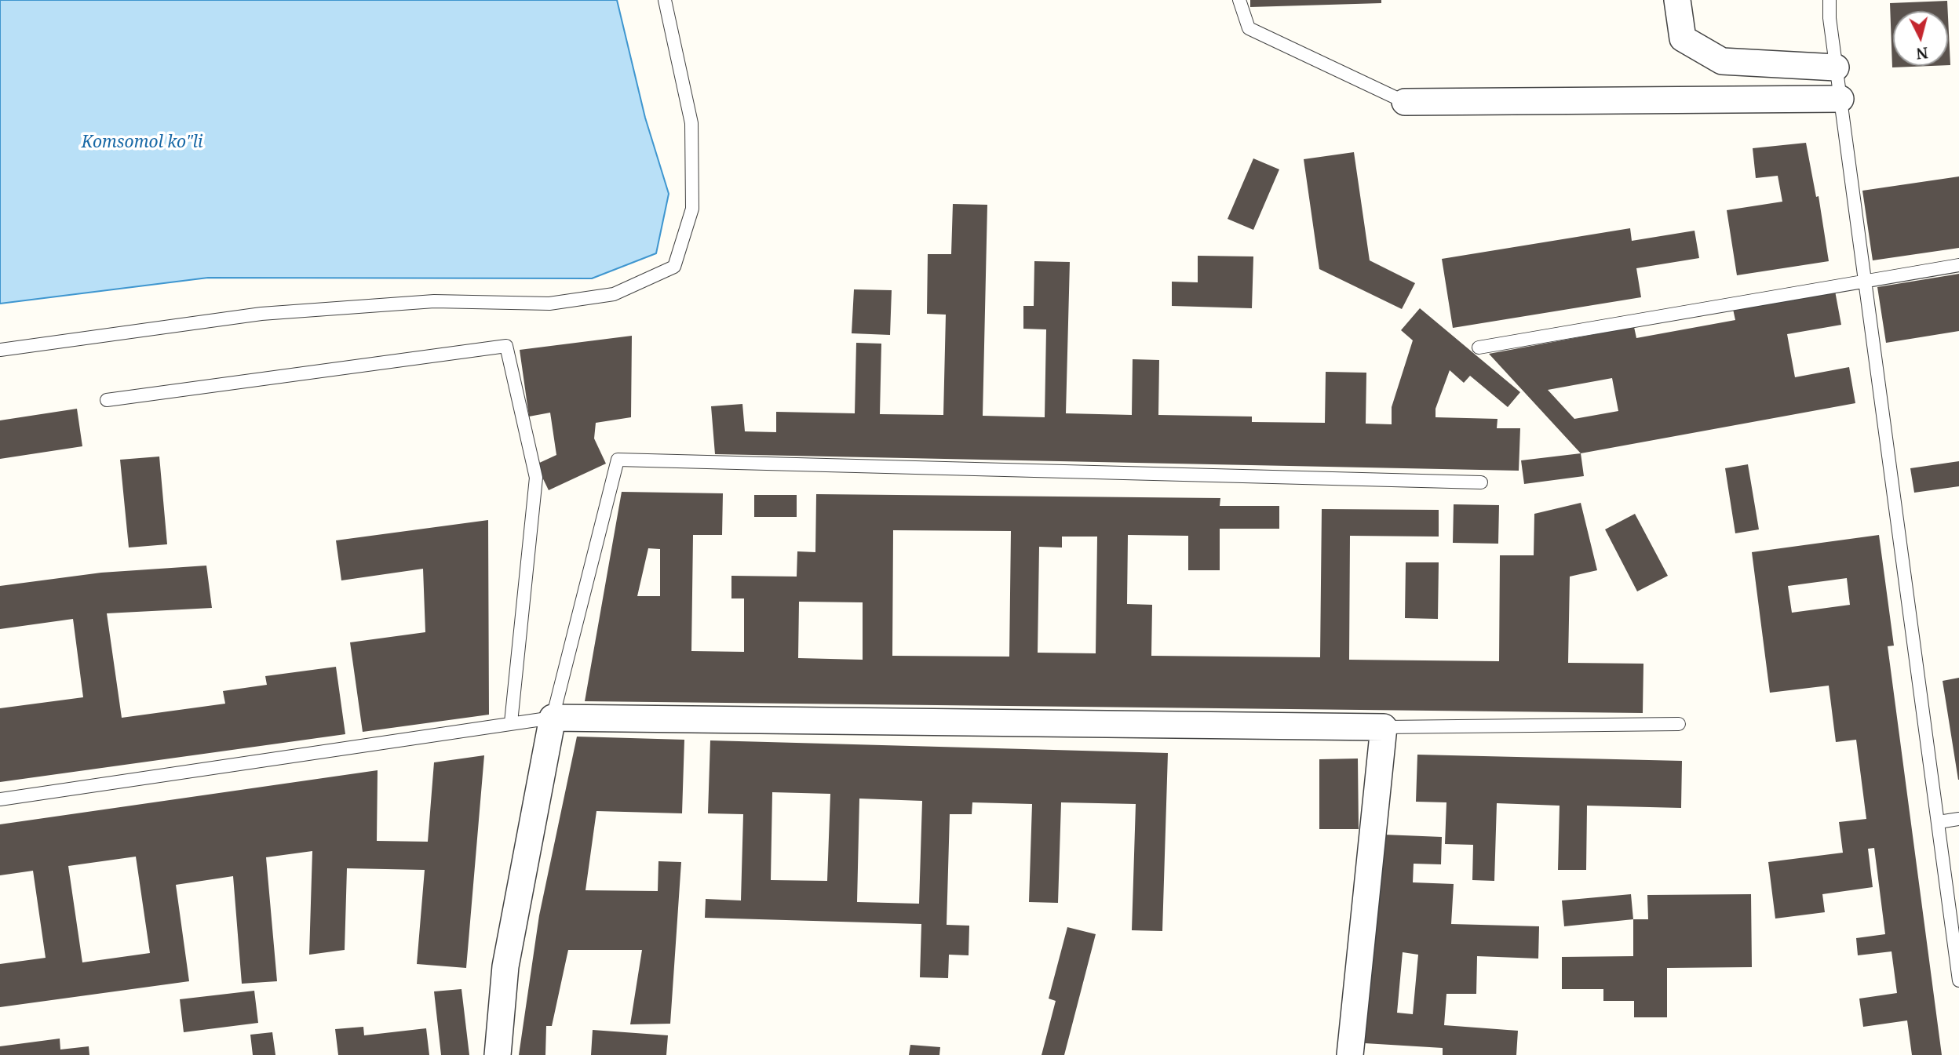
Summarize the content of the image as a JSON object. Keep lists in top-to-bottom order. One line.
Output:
{"water":["Komsomol ko\"li"],"north":"bottom"}
